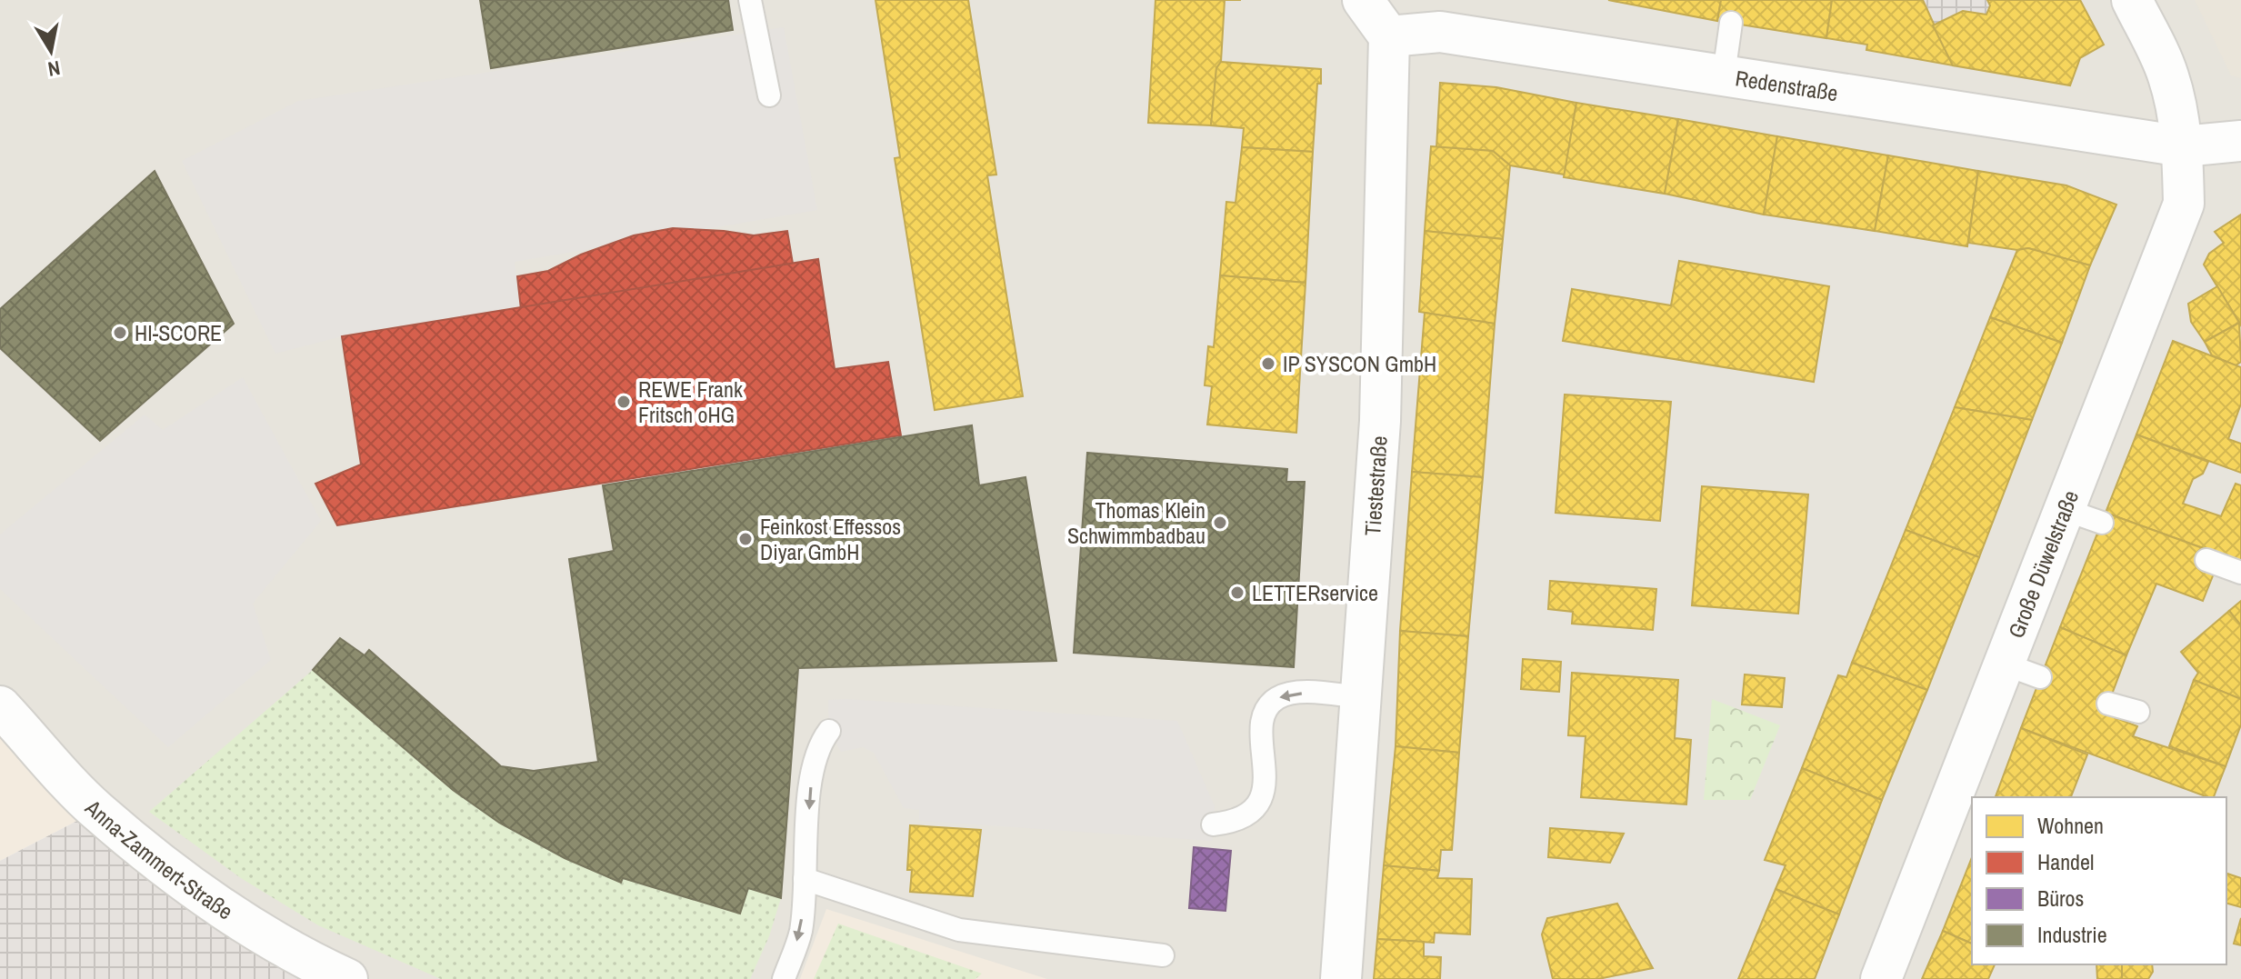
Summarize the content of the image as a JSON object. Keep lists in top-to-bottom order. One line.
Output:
{"streets":{"street":["Redenstraße","Tiestestraße","Große Düwelstraße","Anna-Zammert-Straße"]},"crossings":[["Redenstraße","Tiestestraße"],["Redenstraße","Große Düwelstraße"]],"places":["HI-SCORE","IP SYSCON GmbH","REWE Frank Fritsch oHG","Thomas Klein Schwimmbadbau","Feinkost Effessos Diyar GmbH","LETTERservice"],"legend":["Wohnen","Handel","Büros","Industrie"],"north":"bottom"}
